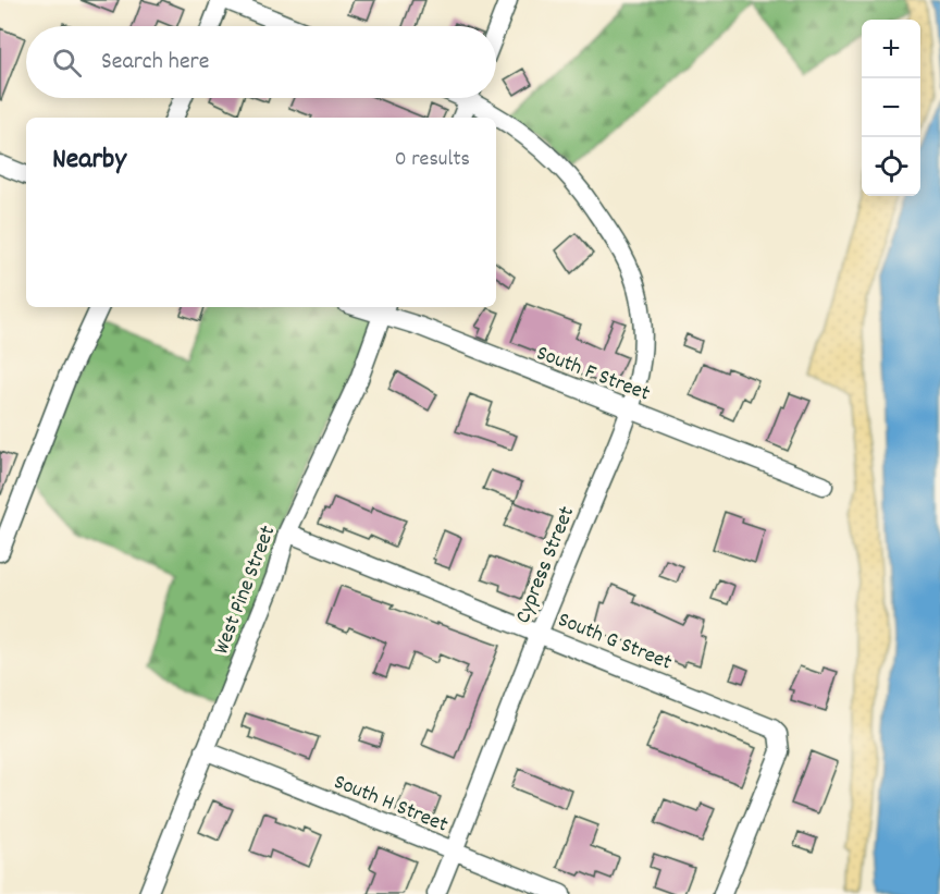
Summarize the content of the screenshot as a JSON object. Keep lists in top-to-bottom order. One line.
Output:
{"streets":{"street":["South F Street","Cypress Street","West Pine Street","South G Street","South H Street"]},"crossings":[["South F Street","Cypress Street"],["South F Street","West Pine Street"],["Cypress Street","South G Street"],["Cypress Street","South H Street"],["West Pine Street","South G Street"],["West Pine Street","South H Street"]],"page":{"map_buttons":["+","−"],"search":"Search here","heading":["Nearby","0 results"]}}
